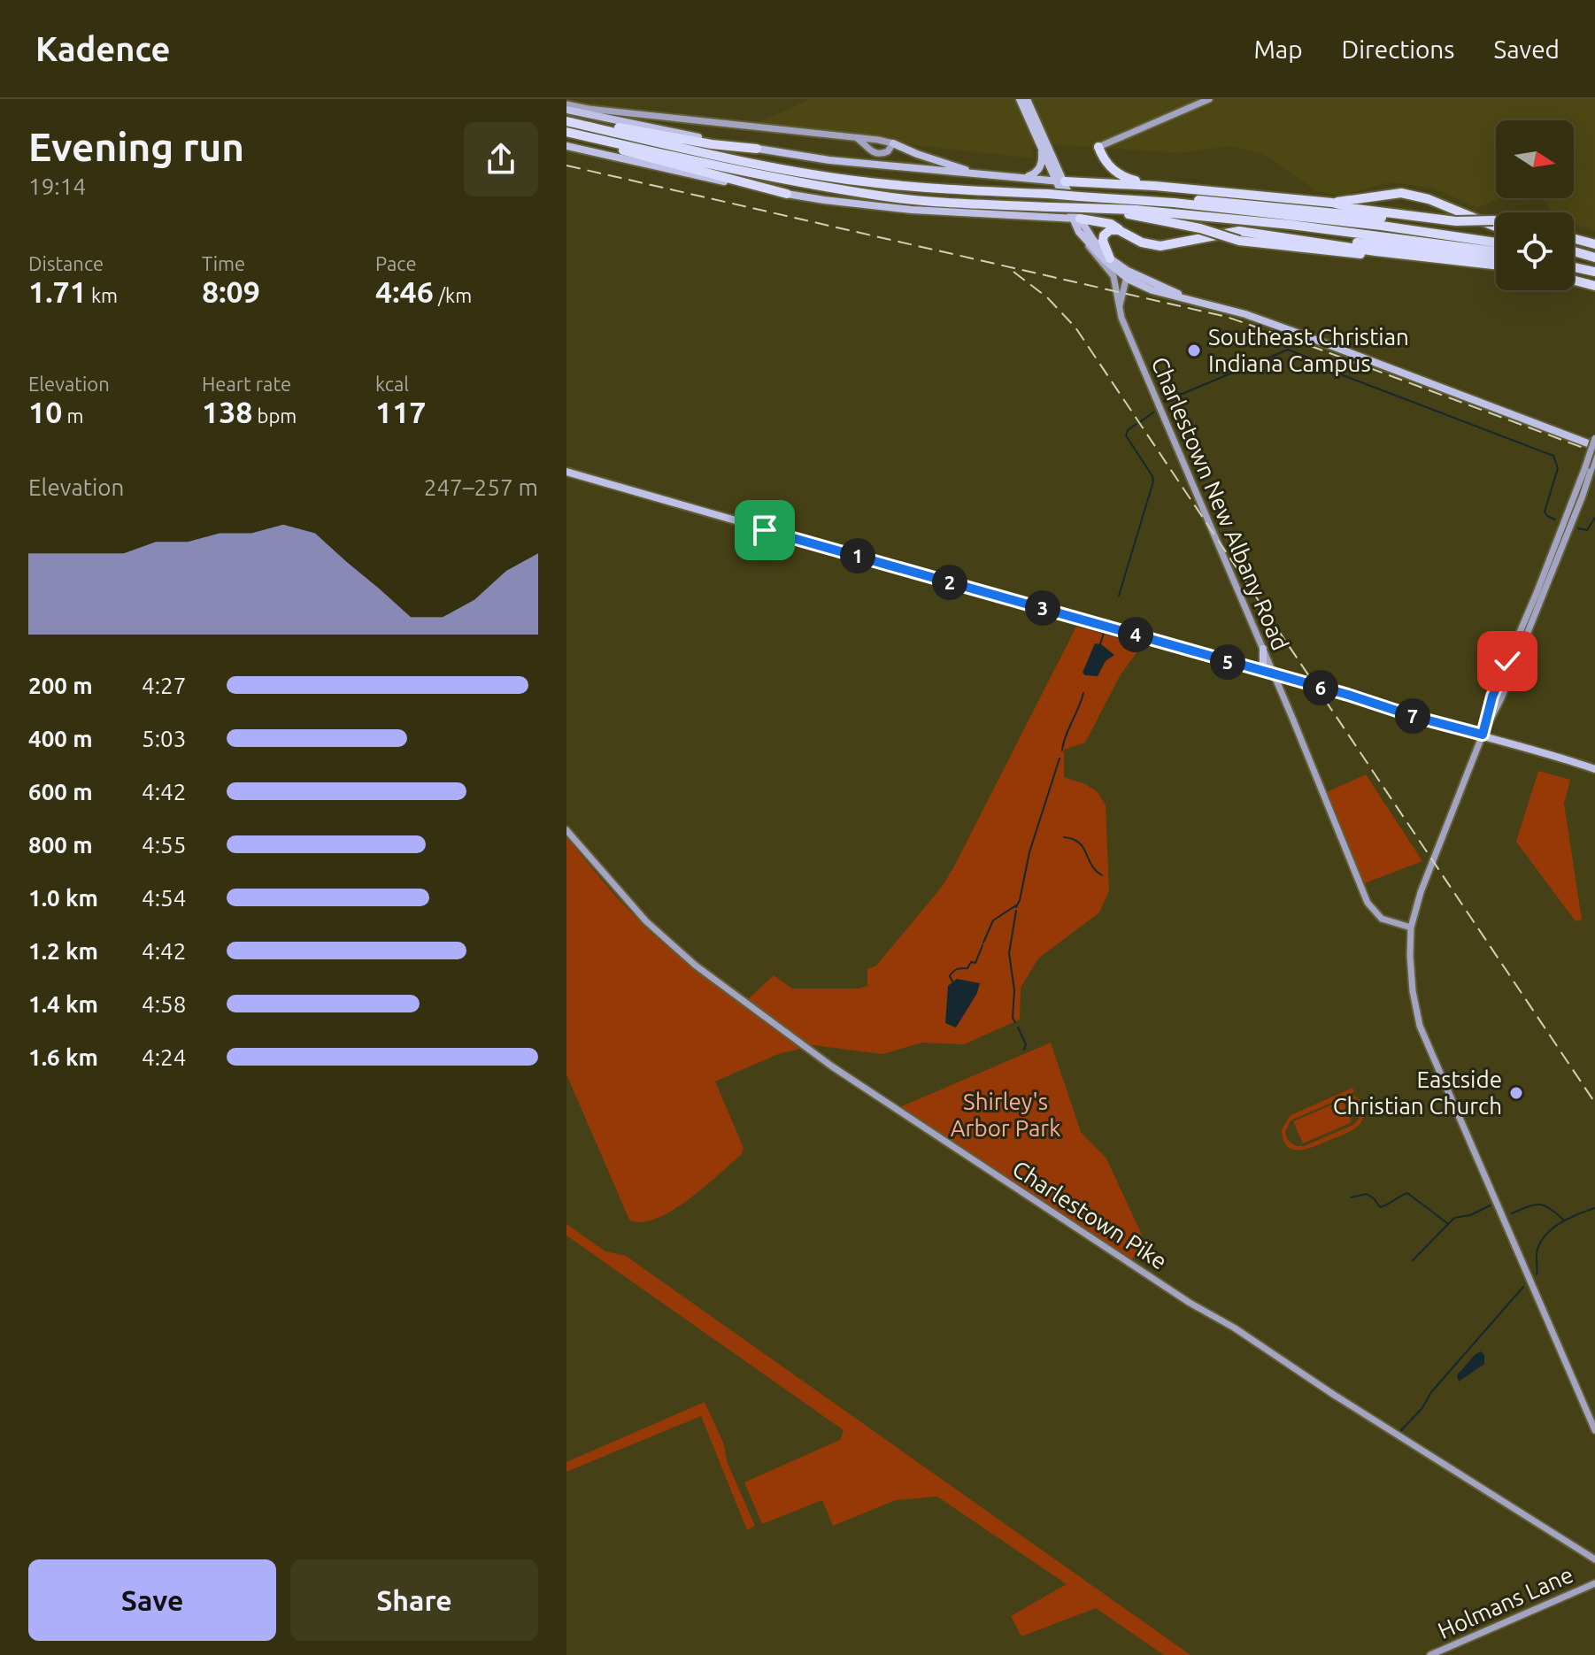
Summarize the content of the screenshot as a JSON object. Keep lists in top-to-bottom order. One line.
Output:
{"streets":{"main road":["Charlestown New Albany Road","Charlestown Pike","Holmans Lane"]},"parks":["Shirley's Arbor Park"],"places":["Southeast Christian Indiana Campus","Eastside Christian Church"],"north":"right","page":{"header":"Kadence","nav":["Map","Directions","Saved"],"heading":["Evening run","19:14"],"stats":[["Distance","1.71 km"],["Time","8:09"],["Pace","4:46 /km"],["Elevation","10 m"],["Heart rate","138 bpm"],["kcal","117"]],"chart":["Elevation","247–257 m"],"pins":["1","2","3","4","5","6","7"],"list":[{"name":"200 m","note":"4:27"},{"name":"400 m","note":"5:03"},{"name":"600 m","note":"4:42"},{"name":"800 m","note":"4:55"},{"name":"1.0 km","note":"4:54"},{"name":"1.2 km","note":"4:42"},{"name":"1.4 km","note":"4:58"},{"name":"1.6 km","note":"4:24"}],"buttons":["Save","Share"]}}
